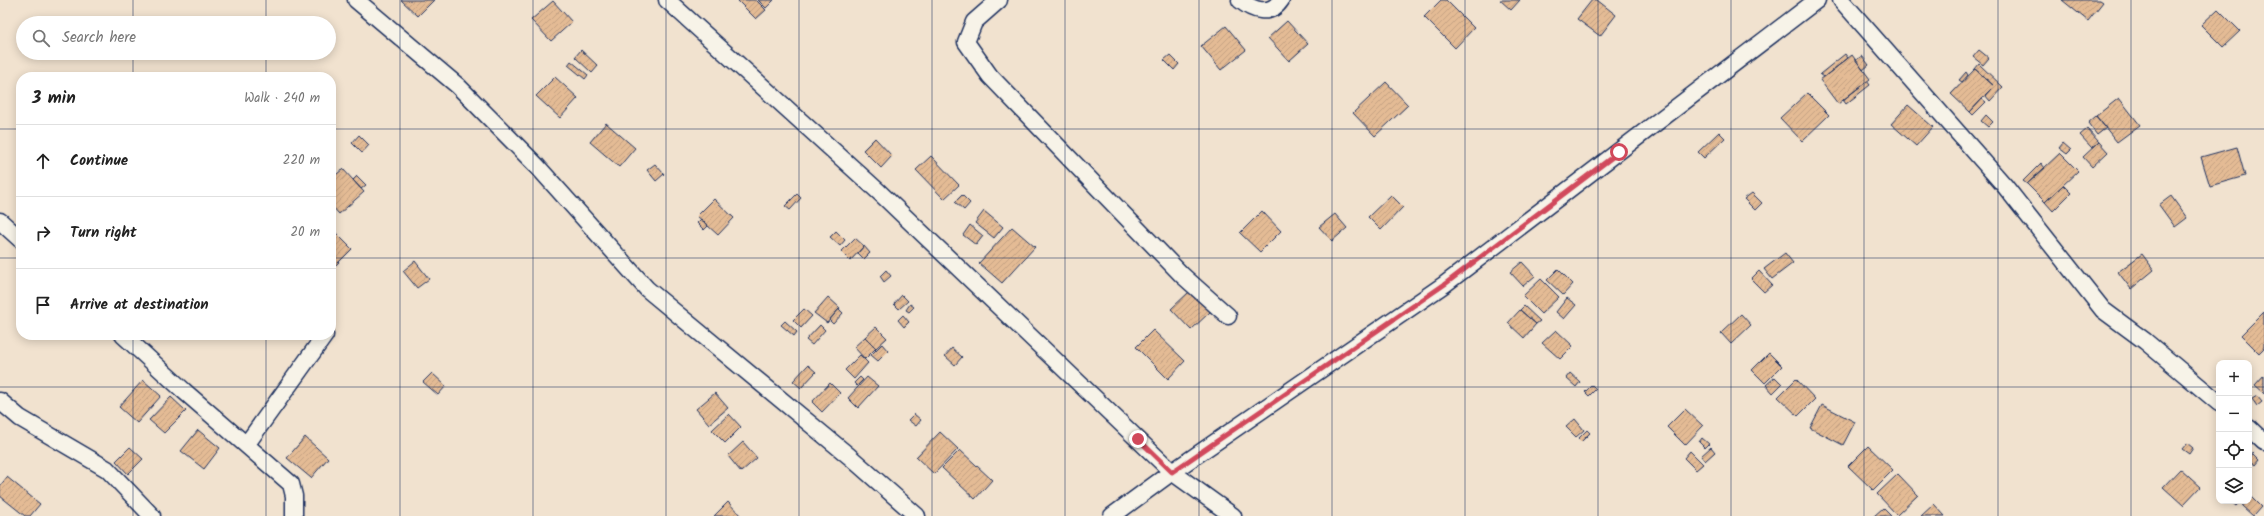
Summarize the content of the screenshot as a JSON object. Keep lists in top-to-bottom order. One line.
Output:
{"page":{"search":"Search here","heading":["3 min","Walk · 240 m"],"list":[["Continue","220 m"],["Turn right","20 m"],"Arrive at destination"],"map_buttons":["+","−"]}}
